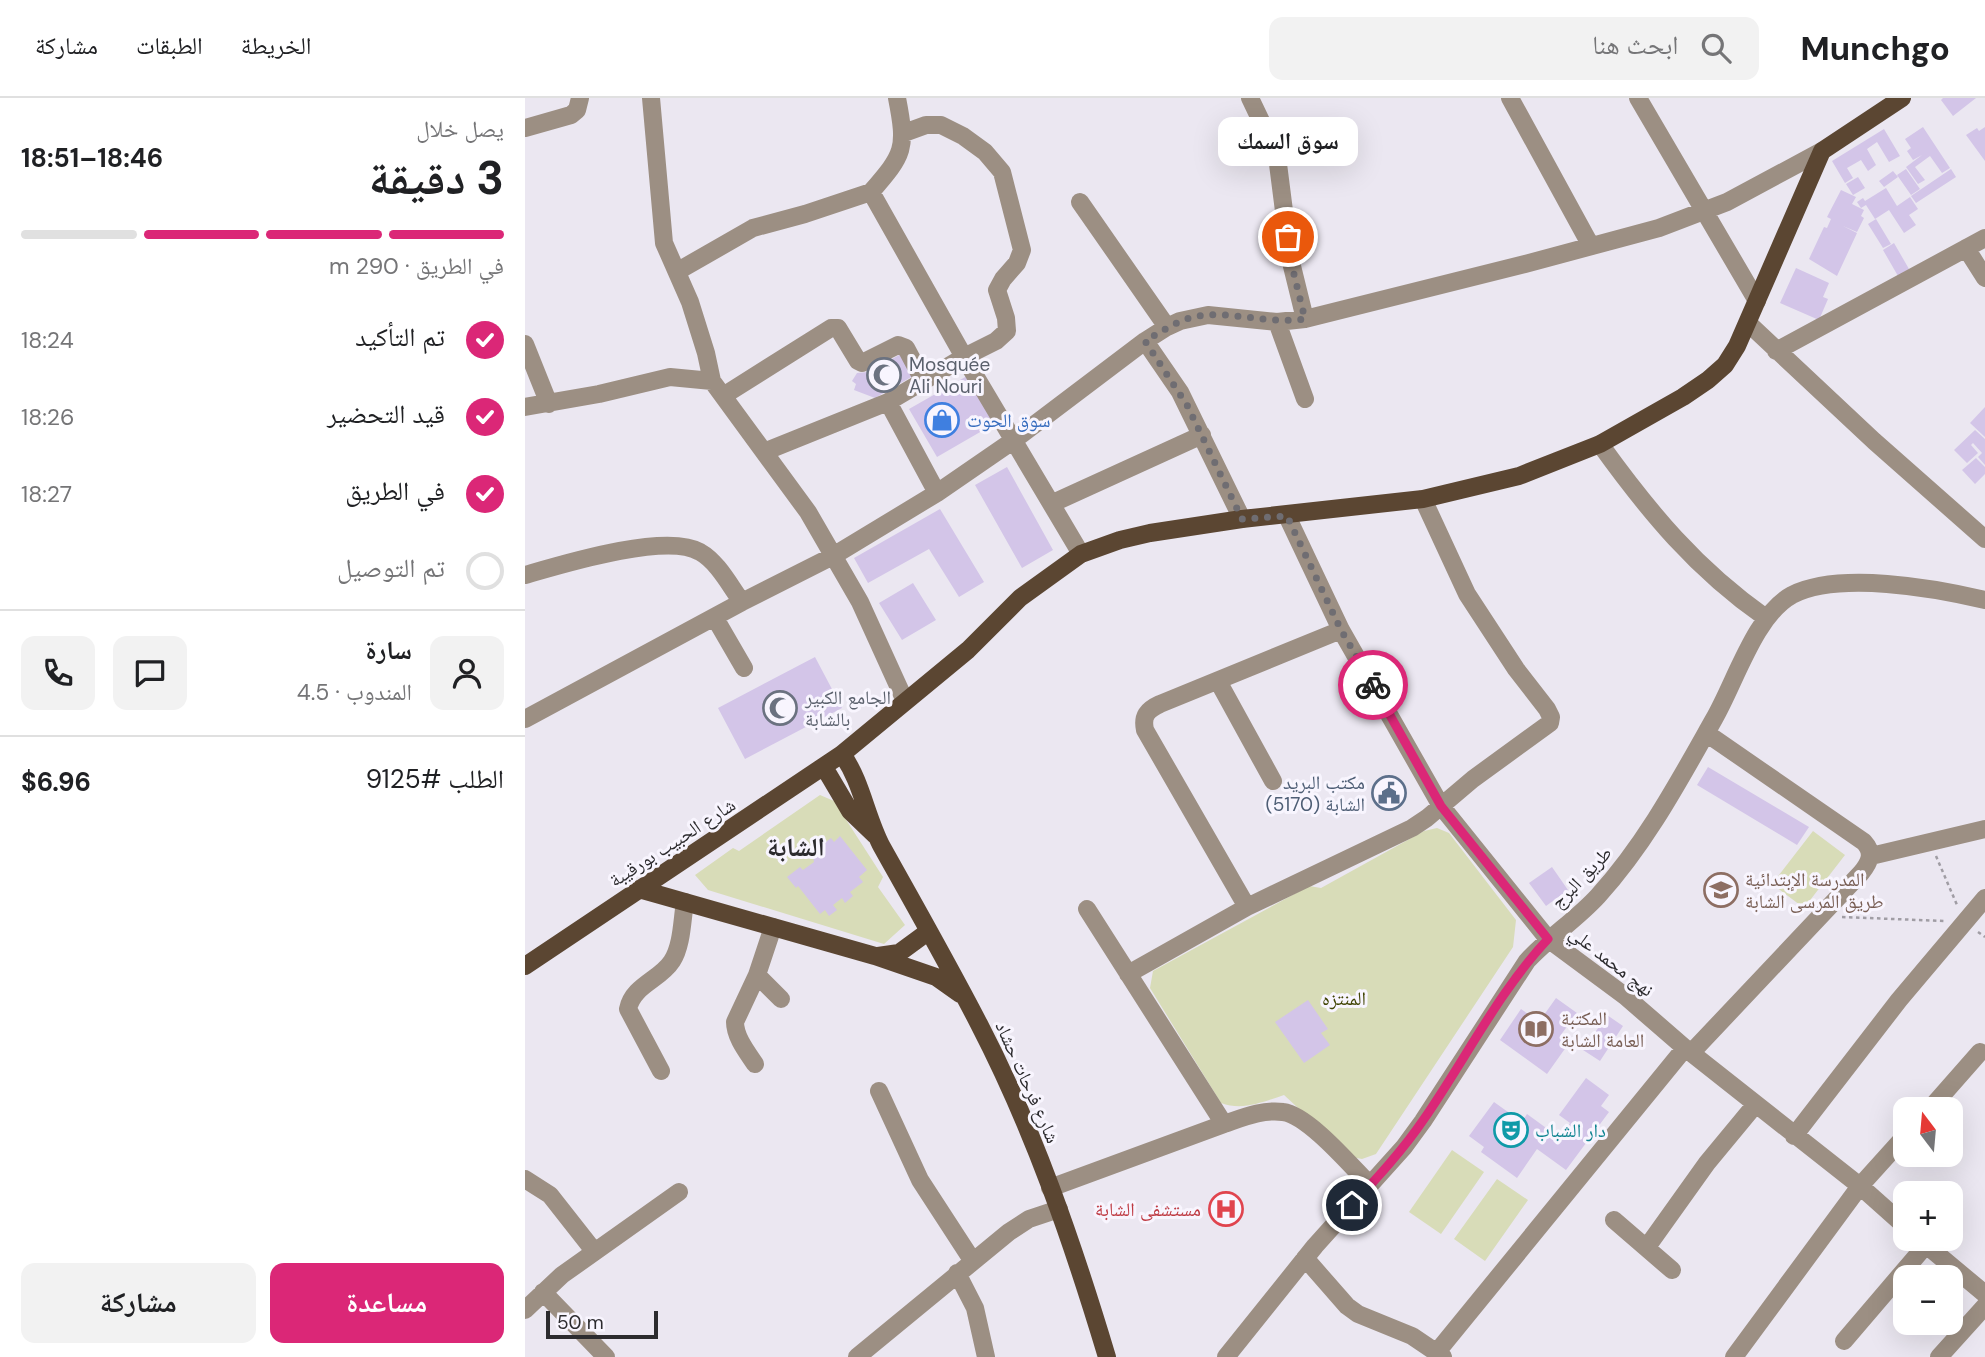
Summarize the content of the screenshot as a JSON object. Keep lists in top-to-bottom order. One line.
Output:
{"streets":{"main road":["شارع الحبيب بورقيبة","شارع فرحات حشاد"],"street":["طريق البرج","نهج محمد علي"]},"crossings":[["شارع الحبيب بورقيبة","نهج محمد علي"],["شارع الحبيب بورقيبة","شارع فرحات حشاد"],["طريق البرج","نهج محمد علي"]],"districts":["الشابة"],"parks":["المنتزه"],"places":{"other":["سوق السمك"],"mosque":["Mosquée Ali Nouri","الجامع الكبير بالشابة"],"shop":["سوق الحوت"],"public building":["مكتب البريد الشابة (5170)"],"school or university":["المدرسة الإبتدائية طريق المرسى الشابة"],"library":["المكتبة العامة الشابة"],"theatre":["دار الشباب"],"hospital":["مستشفى الشابة"]},"scale_bar":"50 m","north":"top","page":{"header":"Munchgo","search":"ابحث هنا","nav":["الخريطة","الطبقات","مشاركة"],"heading":["3 دقيقة","يصل خلال","18:46–18:51"],"panel":["سارة","المندوب · 4.5","الطلب #9125","$6.96"],"bubble":"سوق السمك","bar":"في الطريق · 290 m","list":[["تم التأكيد","18:24"],["قيد التحضير","18:26"],["في الطريق","18:27"],"تم التوصيل"],"map_buttons":["+","−"],"buttons":["مساعدة","مشاركة"],"scale":"50 m"}}
